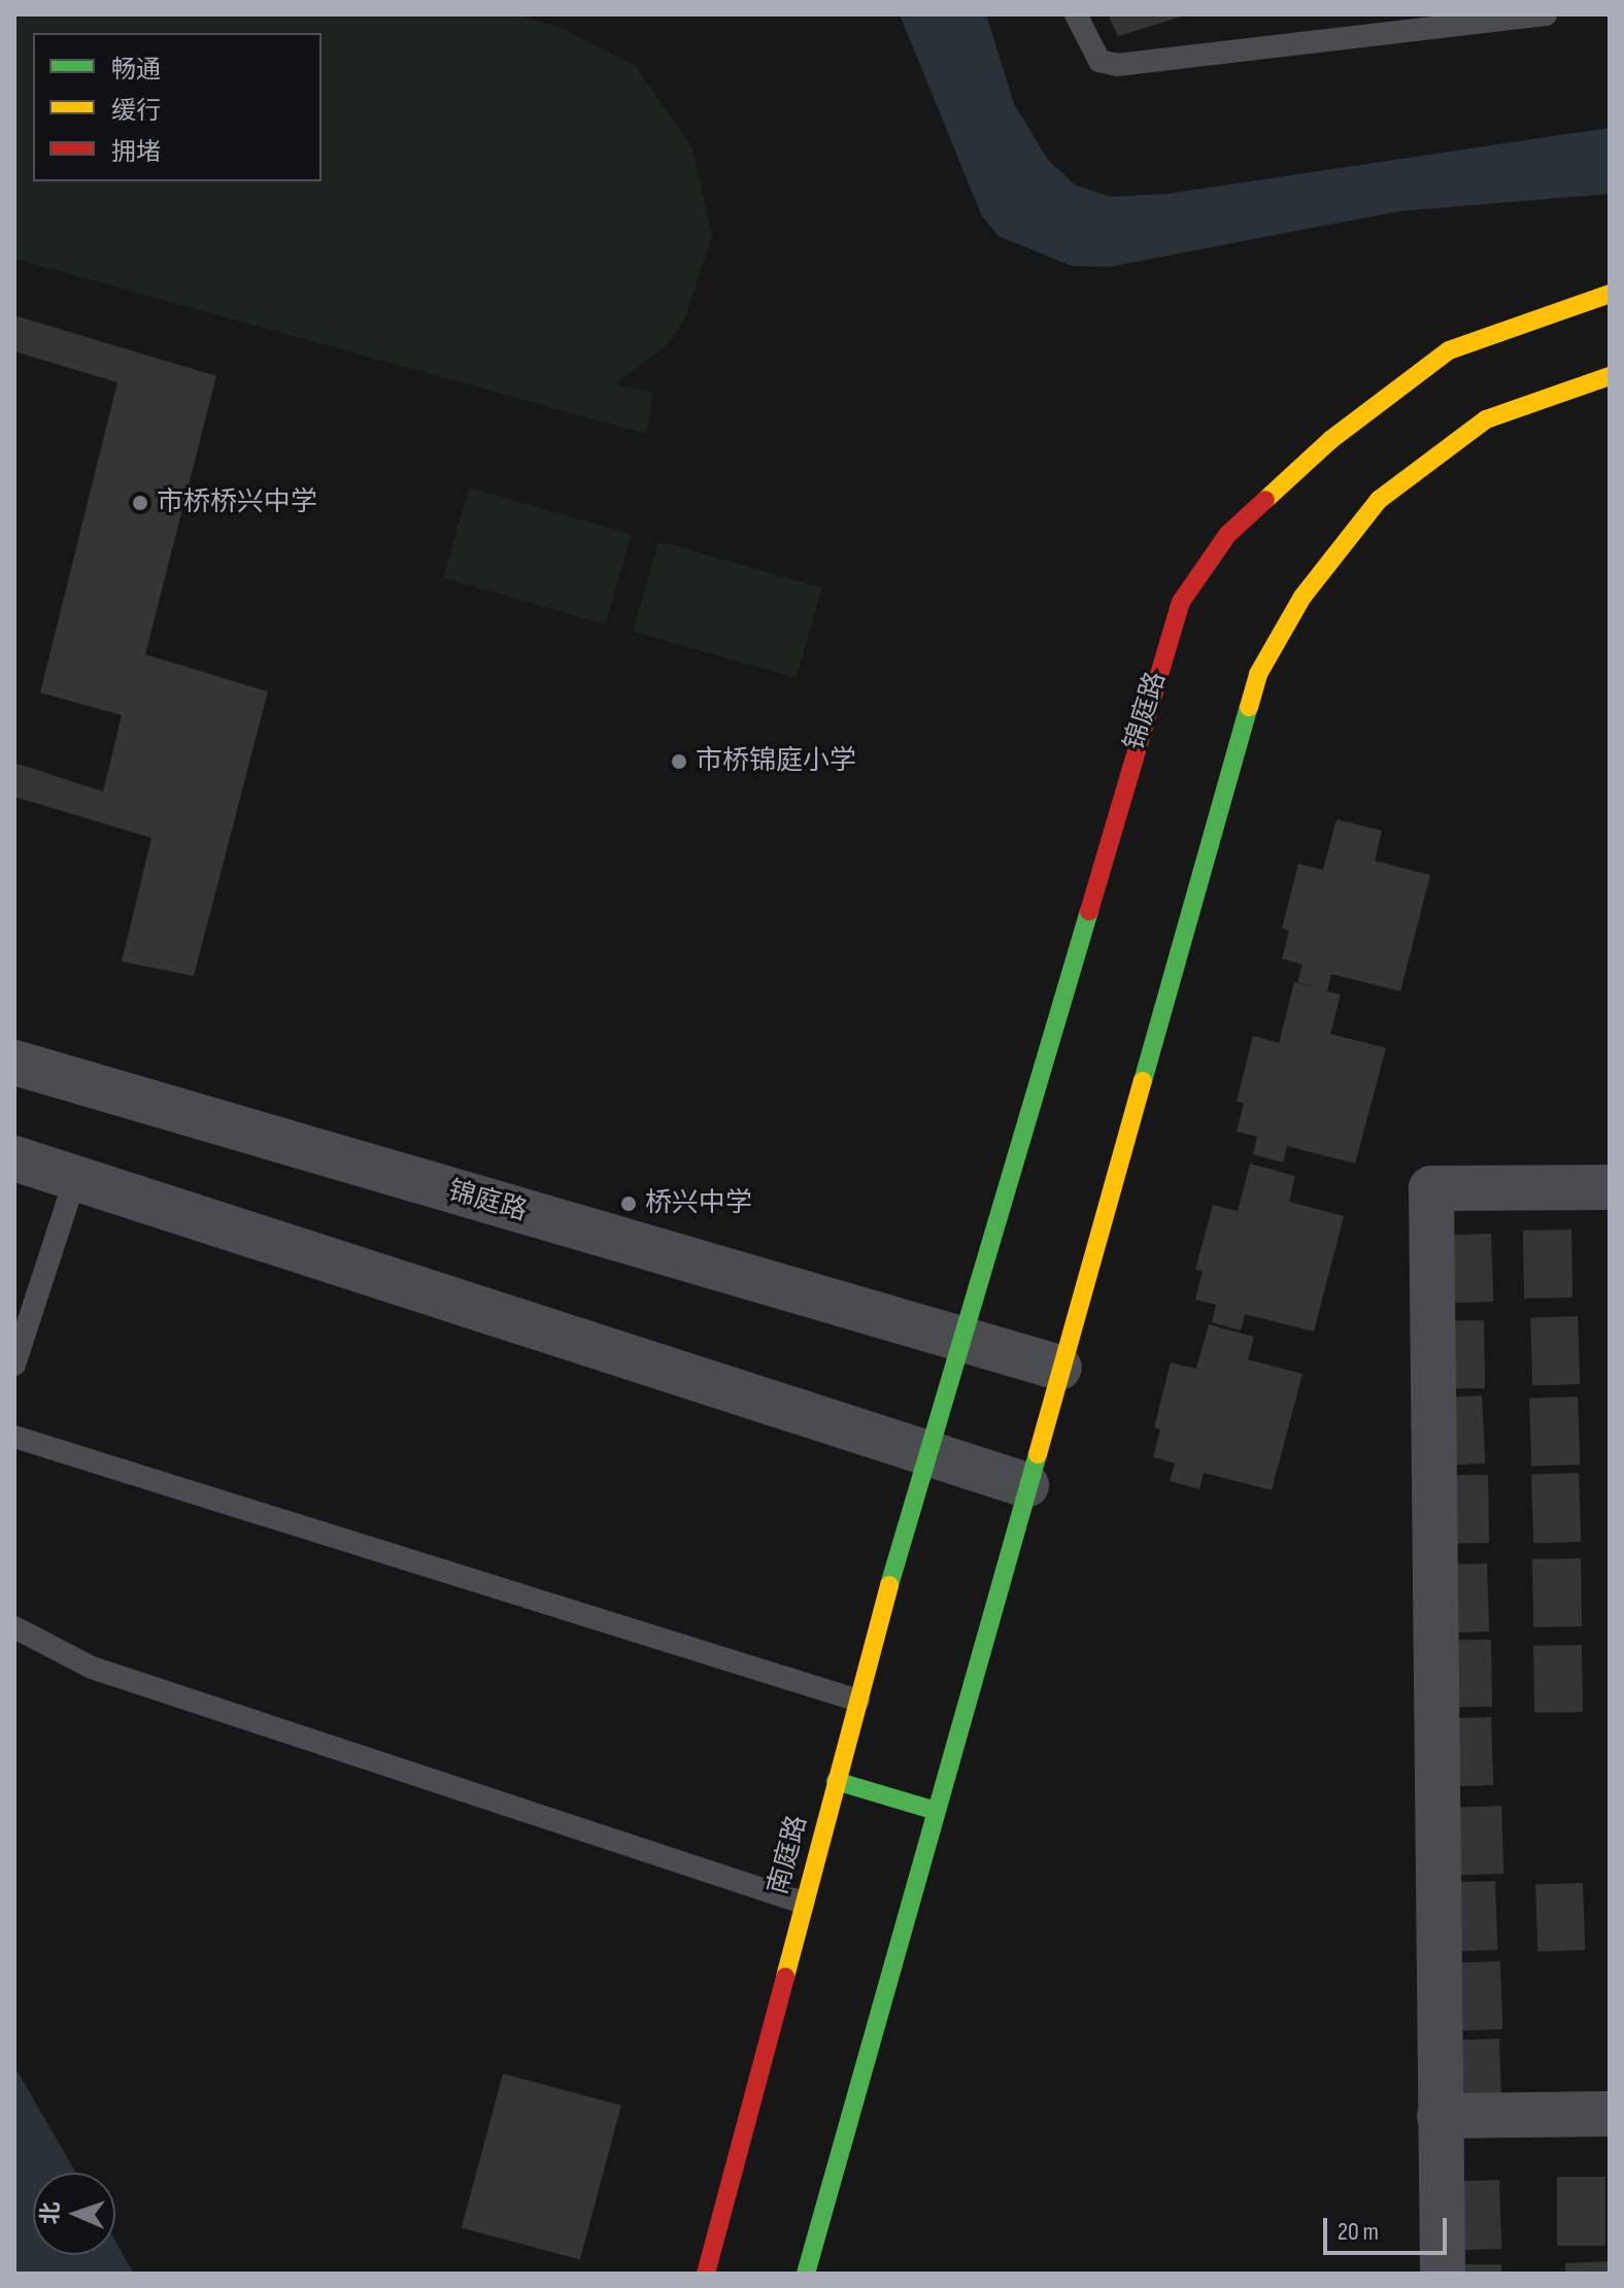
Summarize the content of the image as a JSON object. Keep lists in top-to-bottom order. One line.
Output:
{"streets":{"street":["锦庭路","南庭路"]},"crossings":[["锦庭路","南庭路"]],"places":["市桥桥兴中学","市桥锦庭小学","桥兴中学"],"legend":["畅通","缓行","拥堵"],"scale_bar":"20 m","north":"left"}
